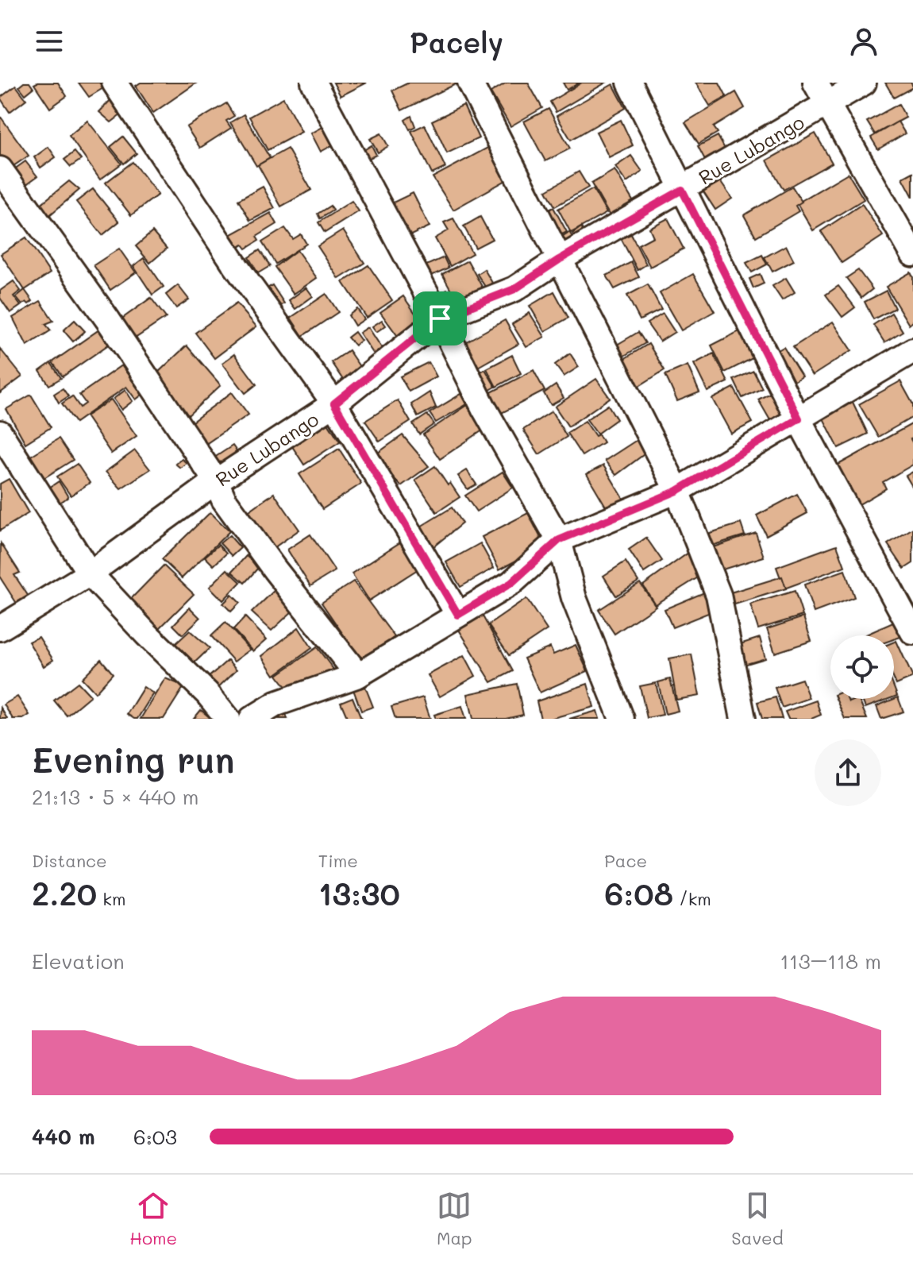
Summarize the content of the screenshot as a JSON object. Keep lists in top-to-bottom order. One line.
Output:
{"streets":{"street":["Rue Lubango"]},"page":{"header":"Pacely","heading":["Evening run","21:13 · 5 × 440 m"],"stats":[["Distance","2.20 km"],["Time","13:30"],["Pace","6:08 /km"]],"chart":["Elevation","113–118 m"],"list":[{"name":"440 m","note":"6:03"}],"tabs":["Home","Map","Saved"]}}
